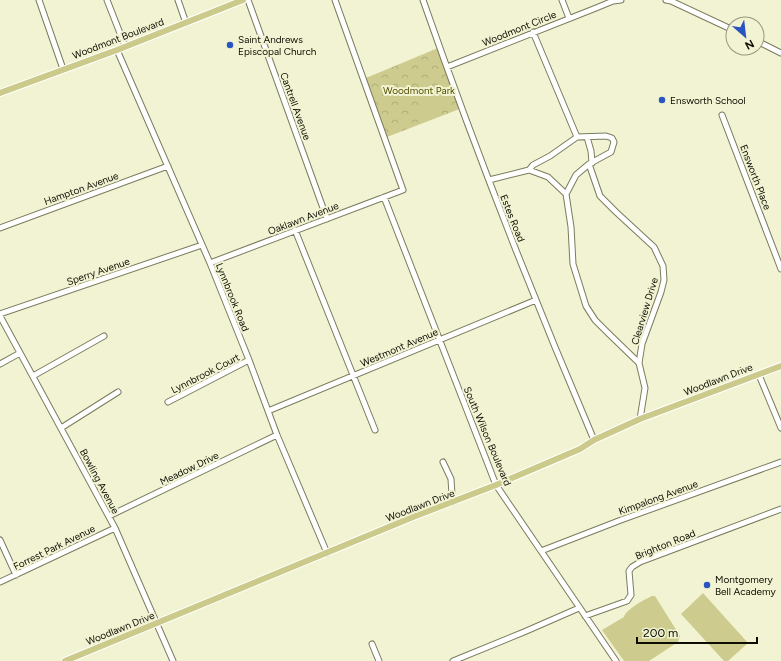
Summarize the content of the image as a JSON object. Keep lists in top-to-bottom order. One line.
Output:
{"streets":{"main road":["Woodmont Boulevard","Woodlawn Drive"],"street":["Woodmont Circle","Cantrell Avenue","Ensworth Place","Hampton Avenue","Oaklawn Avenue","Estes Road","Sperry Avenue","Lynnbrook Road","Clearview Drive","Westmont Avenue","Lynnbrook Court","South Wilson Boulevard","Meadow Drive","Bowling Avenue","Kimpalong Avenue","Brighton Road","Forrest Park Avenue"]},"crossings":[["Woodmont Circle","Estes Road"],["Woodmont Boulevard","Lynnbrook Road"],["Cantrell Avenue","Oaklawn Avenue"],["Hampton Avenue","Lynnbrook Road"],["Oaklawn Avenue","Lynnbrook Road"],["Oaklawn Avenue","South Wilson Boulevard"],["Estes Road","Westmont Avenue"],["Estes Road","Woodlawn Drive"],["Sperry Avenue","Lynnbrook Road"],["Sperry Avenue","Bowling Avenue"],["Lynnbrook Road","Westmont Avenue"],["Lynnbrook Road","Lynnbrook Court"],["Lynnbrook Road","Woodlawn Drive"],["Lynnbrook Road","Meadow Drive"],["Clearview Drive","Woodlawn Drive"],["Westmont Avenue","South Wilson Boulevard"],["Woodlawn Drive","South Wilson Boulevard"],["Woodlawn Drive","Bowling Avenue"],["South Wilson Boulevard","Kimpalong Avenue"],["South Wilson Boulevard","Brighton Road"],["Meadow Drive","Bowling Avenue"],["Bowling Avenue","Forrest Park Avenue"]],"parks":["Woodmont Park"],"places":["Saint Andrews Episcopal Church","Ensworth School","Montgomery Bell Academy"],"scale_bar":"200 m","north":"bottom right"}
